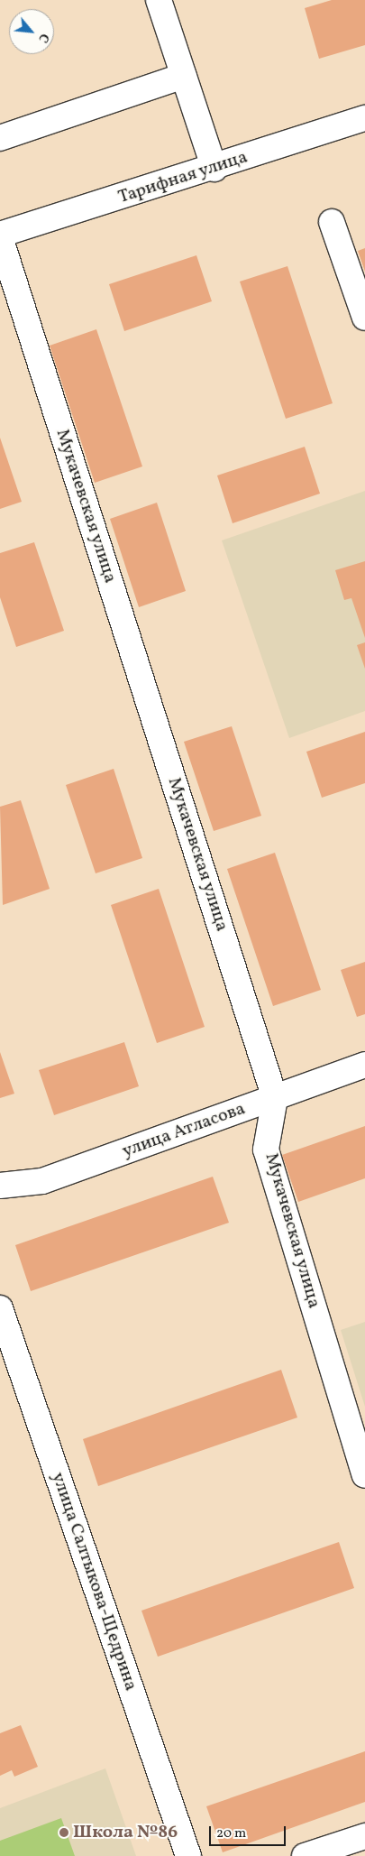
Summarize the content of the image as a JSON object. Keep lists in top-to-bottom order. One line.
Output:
{"streets":{"street":["Тарифная улица","Мукачевская улица","улица Атласова","улица Салтыкова-Щедрина"]},"crossings":[["Тарифная улица","Мукачевская улица"],["Мукачевская улица","улица Атласова"]],"places":["Школа №86"],"scale_bar":"20 m","north":"bottom right"}
